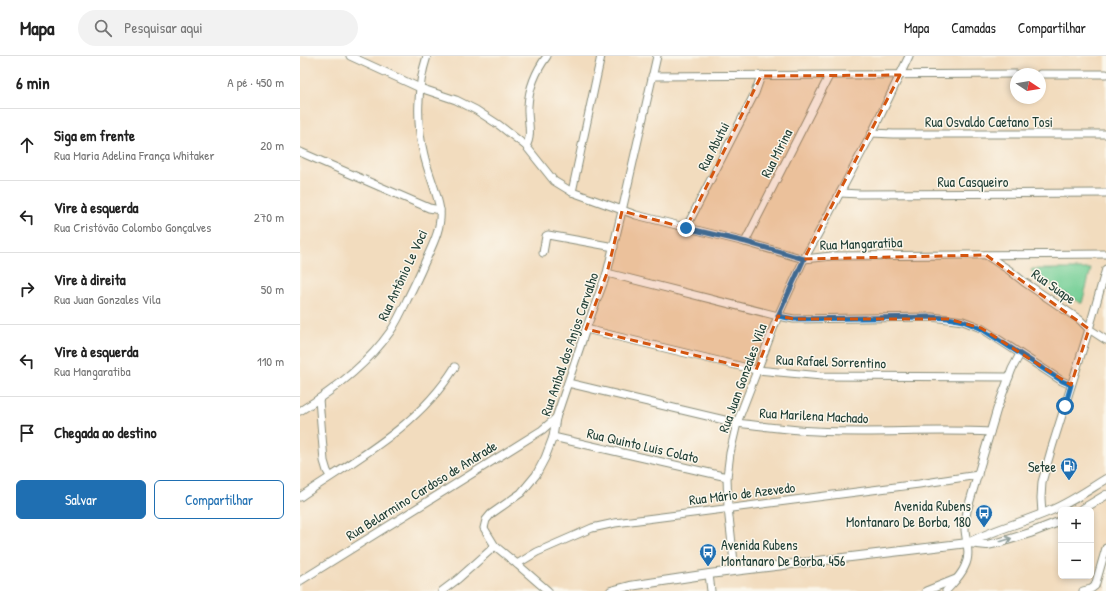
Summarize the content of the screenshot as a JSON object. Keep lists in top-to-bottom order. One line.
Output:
{"streets":{"street":["Rua Osvaldo Caetano Tosi","Rua Abutui","Rua Mirina","Rua Casqueiro","Rua Mangaratiba","Rua Antônio Le Voci","Rua Suape","Rua Aníbal dos Anjos Carvalho","Rua Rafael Sorrentino","Rua Juan Gonzales Vila","Rua Marilena Machado","Rua Quinto Luis Colato","Rua Belarmino Cardoso de Andrade","Rua Mário de Azevedo"]},"crossings":[["Rua Osvaldo Caetano Tosi","Rua Juan Gonzales Vila"],["Rua Abutui","Rua Mangaratiba"],["Rua Mirina","Rua Mangaratiba"],["Rua Casqueiro","Rua Juan Gonzales Vila"],["Rua Mangaratiba","Rua Antônio Le Voci"],["Rua Mangaratiba","Rua Suape"],["Rua Mangaratiba","Rua Aníbal dos Anjos Carvalho"],["Rua Mangaratiba","Rua Juan Gonzales Vila"],["Rua Aníbal dos Anjos Carvalho","Rua Rafael Sorrentino"],["Rua Aníbal dos Anjos Carvalho","Rua Marilena Machado"],["Rua Aníbal dos Anjos Carvalho","Rua Quinto Luis Colato"],["Rua Aníbal dos Anjos Carvalho","Rua Belarmino Cardoso de Andrade"],["Rua Aníbal dos Anjos Carvalho","Rua Mário de Azevedo"],["Rua Rafael Sorrentino","Rua Juan Gonzales Vila"],["Rua Juan Gonzales Vila","Rua Marilena Machado"],["Rua Juan Gonzales Vila","Rua Quinto Luis Colato"],["Rua Juan Gonzales Vila","Rua Mário de Azevedo"]],"places":{"fuel station":["Setee"],"bus stop":["Avenida Rubens Montanaro De Borba, 180","Avenida Rubens Montanaro De Borba, 456"]},"north":"right","page":{"header":"Mapa","search":"Pesquisar aqui","nav":["Mapa","Camadas","Compartilhar"],"heading":["6 min","A pé · 450 m"],"list":[["Siga em frente","Rua Maria Adelina França Whitaker","20 m"],["Vire à esquerda","Rua Cristóvão Colombo Gonçalves","270 m"],["Vire à direita","Rua Juan Gonzales Vila","50 m"],["Vire à esquerda","Rua Mangaratiba","110 m"],"Chegada ao destino"],"buttons":["Salvar","Compartilhar"],"map_buttons":["+","−"]}}
